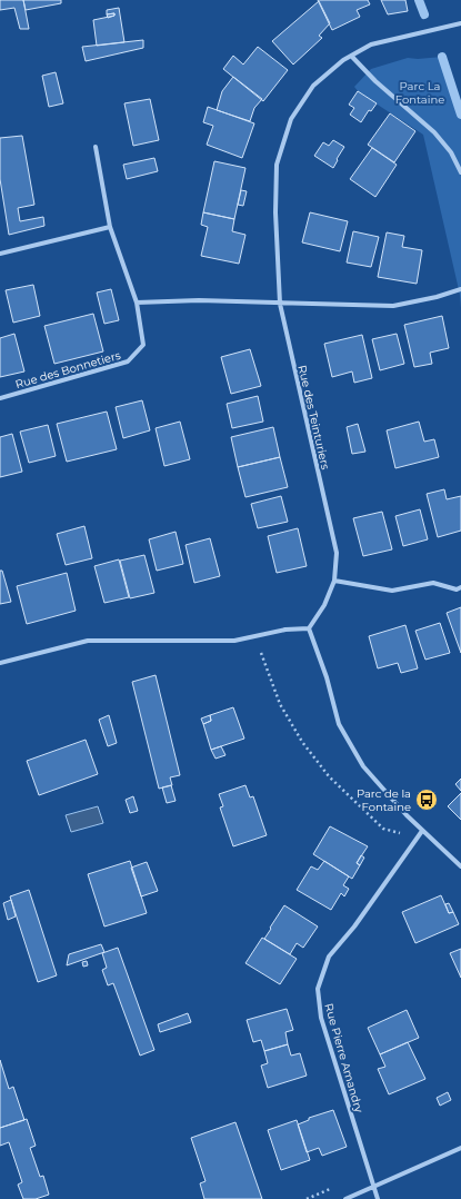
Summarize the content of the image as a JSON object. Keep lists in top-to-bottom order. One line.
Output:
{"streets":{"street":["Rue des Bonnetiers","Rue des Teinturiers","Rue Pierre Amandry"]},"parks":["Parc La Fontaine"],"places":{"bus stop":["Parc de la Fontaine"]}}
